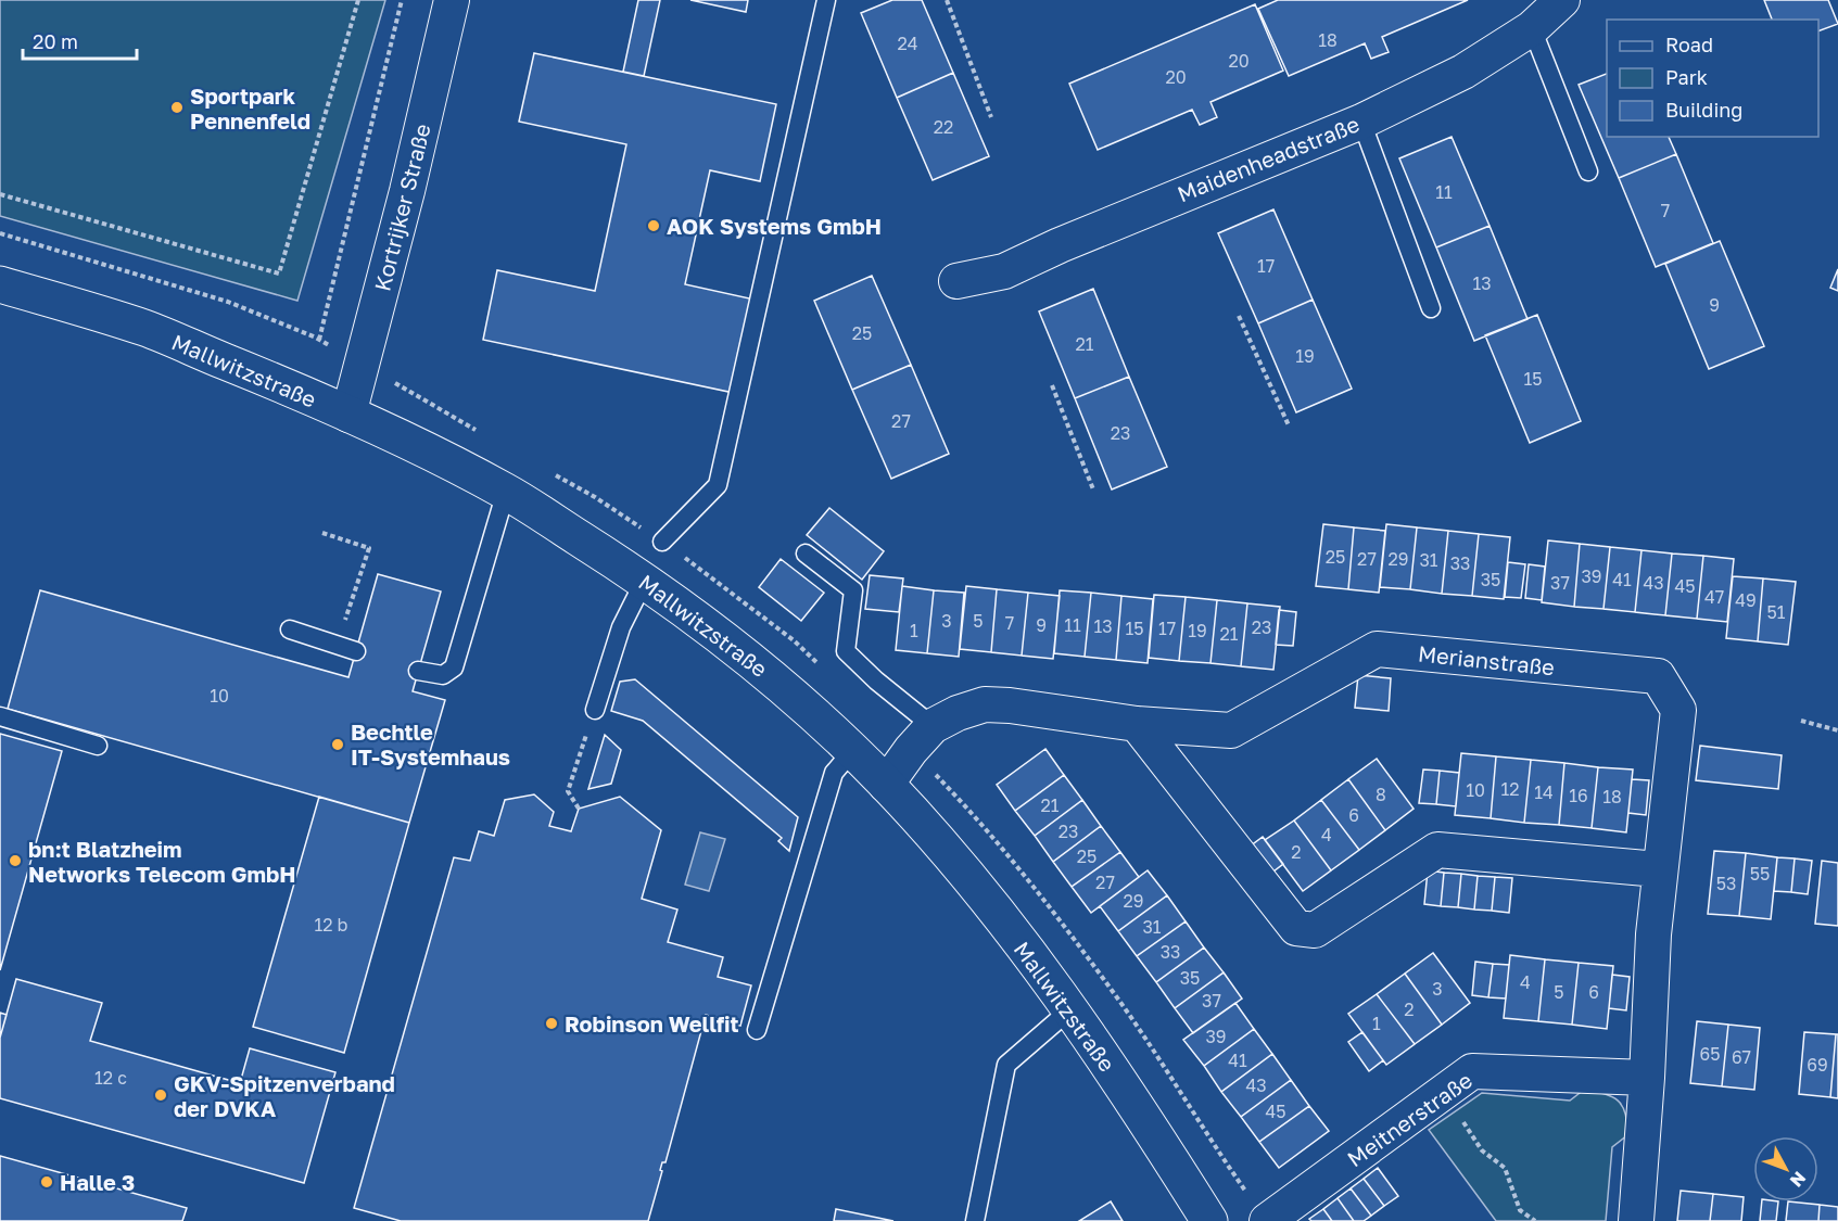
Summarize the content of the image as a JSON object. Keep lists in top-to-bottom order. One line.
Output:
{"streets":{"street":["Maidenheadstraße","Kortrijker Straße","Mallwitzstraße","Merianstraße","Meitnerstraße"]},"crossings":[["Kortrijker Straße","Mallwitzstraße"],["Mallwitzstraße","Merianstraße"],["Merianstraße","Meitnerstraße"]],"places":["Sportpark Pennenfeld","AOK Systems GmbH","Bechtle IT-Systemhaus","bn:t Blatzheim Networks Telecom GmbH","Robinson Wellfit","GKV-Spitzenverband der DVKA","Halle 3"],"house_numbers":["18","24","20","20","22","11","7","17","13","9","25","21","19","15","27","23","25","27","29","31","33","39","35","41","37","43","45","47","49","51","3","5","7","9","11","13","23","15","17","1","19","21","10","12","10","14","8","16","18","21","6","23","4","2","25","55","27","53","29","12 b","31","33","35","4","3","5","6","37","2","1","39","65","67","41","69","12 c","43","45"],"legend":["Road","Park","Building"],"scale_bar":"20 m","north":"bottom right"}
